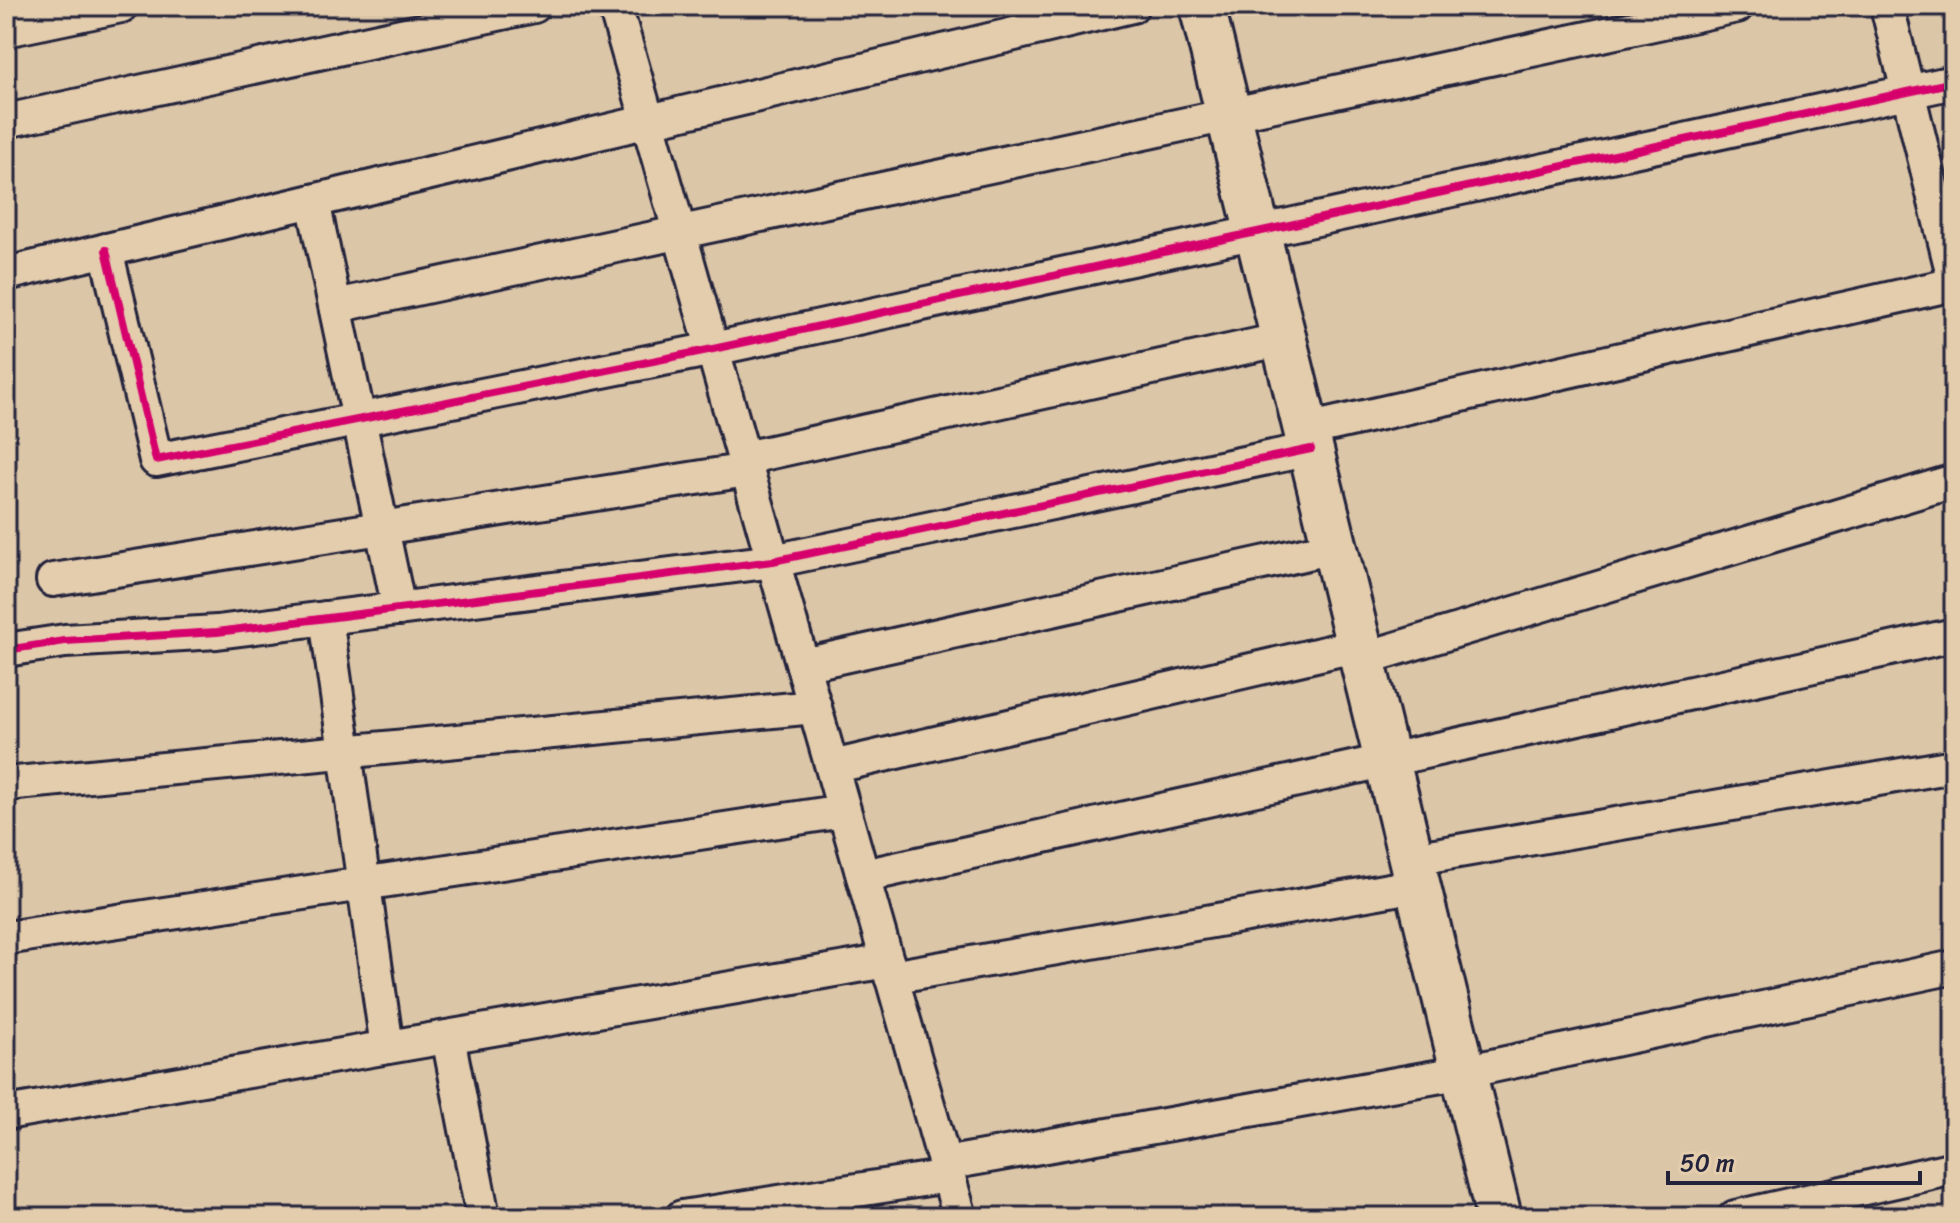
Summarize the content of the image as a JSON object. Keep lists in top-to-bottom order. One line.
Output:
{"scale_bar":"50 m"}
